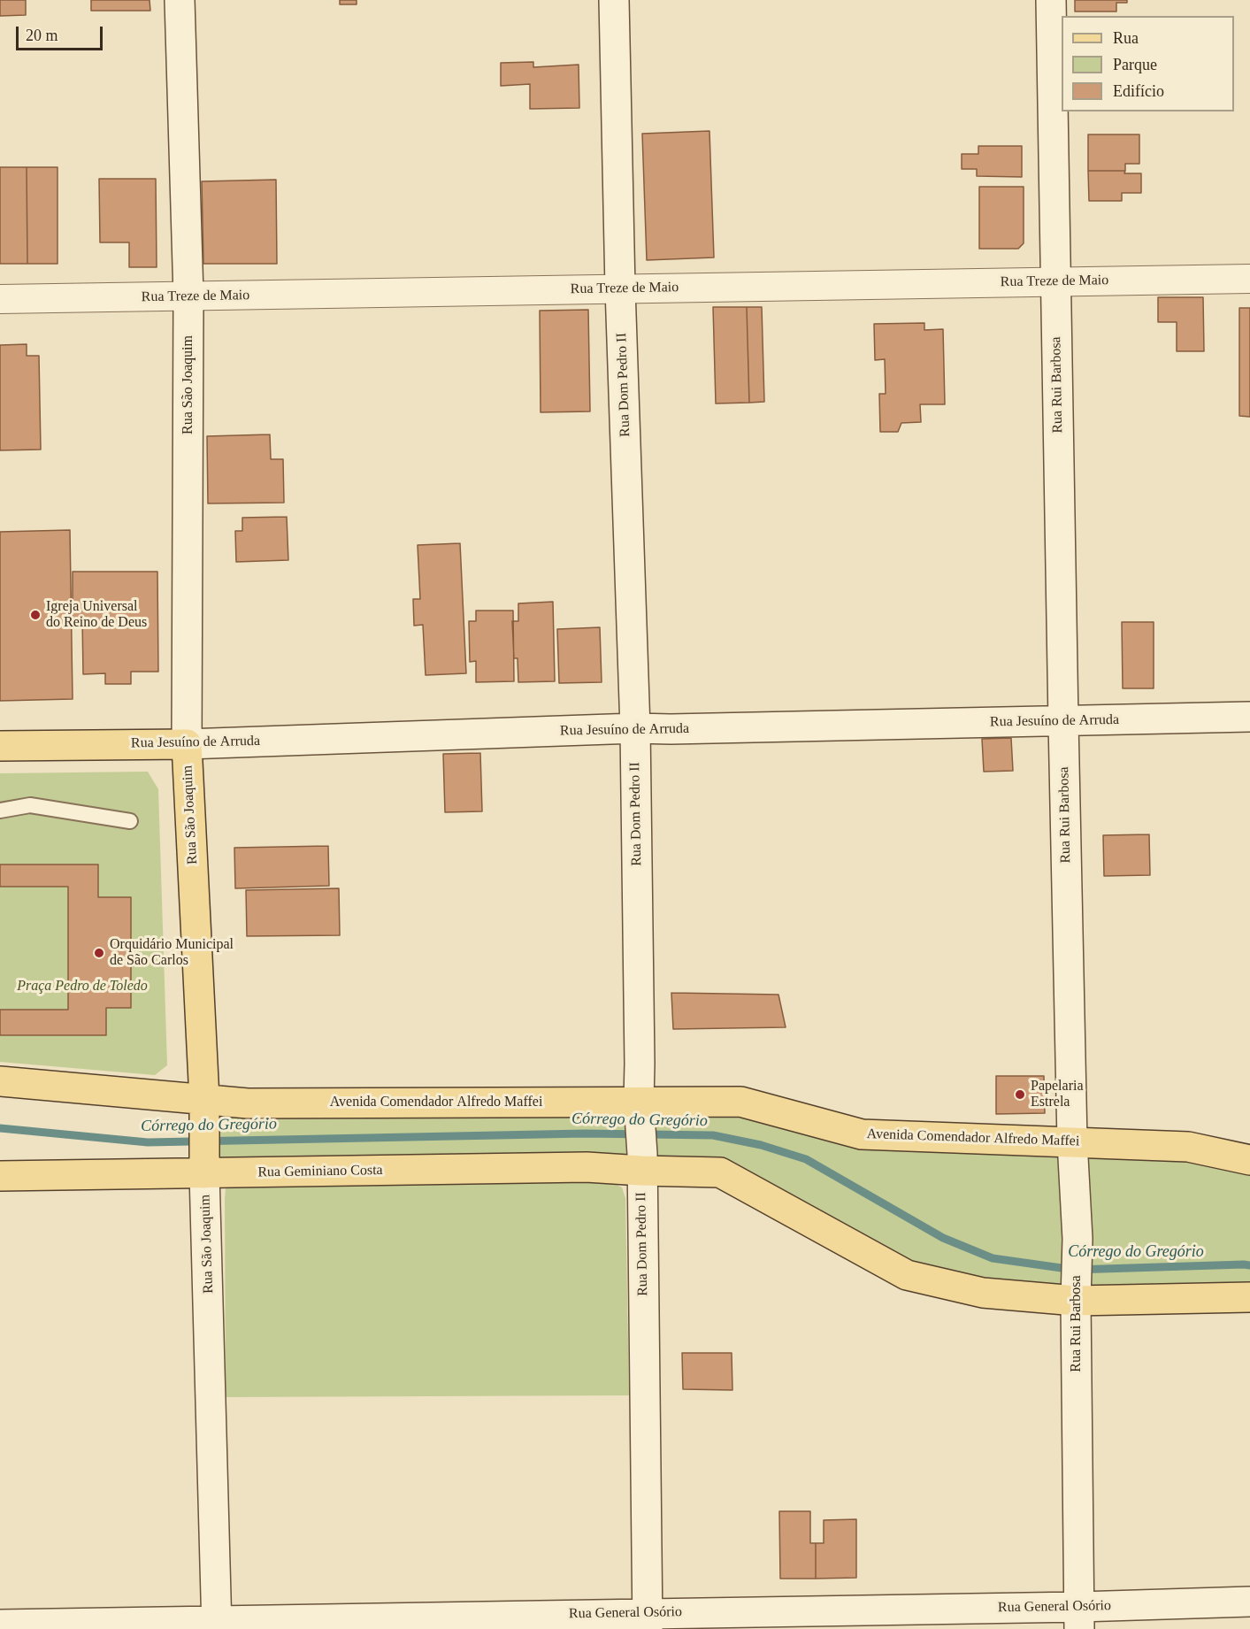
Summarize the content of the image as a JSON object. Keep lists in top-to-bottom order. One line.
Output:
{"streets":{"main road":["Rua São Joaquim","Rua Dom Pedro II","Rua Rui Barbosa","Rua Jesuíno de Arruda","Avenida Comendador Alfredo Maffei","Rua Geminiano Costa","Rua General Osório"],"street":["Rua Treze de Maio"]},"crossings":[["Rua Treze de Maio","Rua São Joaquim"],["Rua Treze de Maio","Rua Dom Pedro II"],["Rua Treze de Maio","Rua Rui Barbosa"],["Rua São Joaquim","Rua Jesuíno de Arruda"],["Rua São Joaquim","Avenida Comendador Alfredo Maffei"],["Rua São Joaquim","Rua Geminiano Costa"],["Rua São Joaquim","Rua General Osório"],["Rua Dom Pedro II","Rua Jesuíno de Arruda"],["Rua Dom Pedro II","Avenida Comendador Alfredo Maffei"],["Rua Dom Pedro II","Rua Geminiano Costa"],["Rua Dom Pedro II","Rua General Osório"],["Rua Rui Barbosa","Rua Jesuíno de Arruda"],["Rua Rui Barbosa","Avenida Comendador Alfredo Maffei"],["Rua Rui Barbosa","Rua General Osório"]],"water":["Córrego do Gregório"],"parks":["Praça Pedro de Toledo"],"places":["Igreja Universal do Reino de Deus","Orquidário Municipal de São Carlos","Papelaria Estrela"],"legend":["Rua","Parque","Edifício"],"scale_bar":"20 m"}
